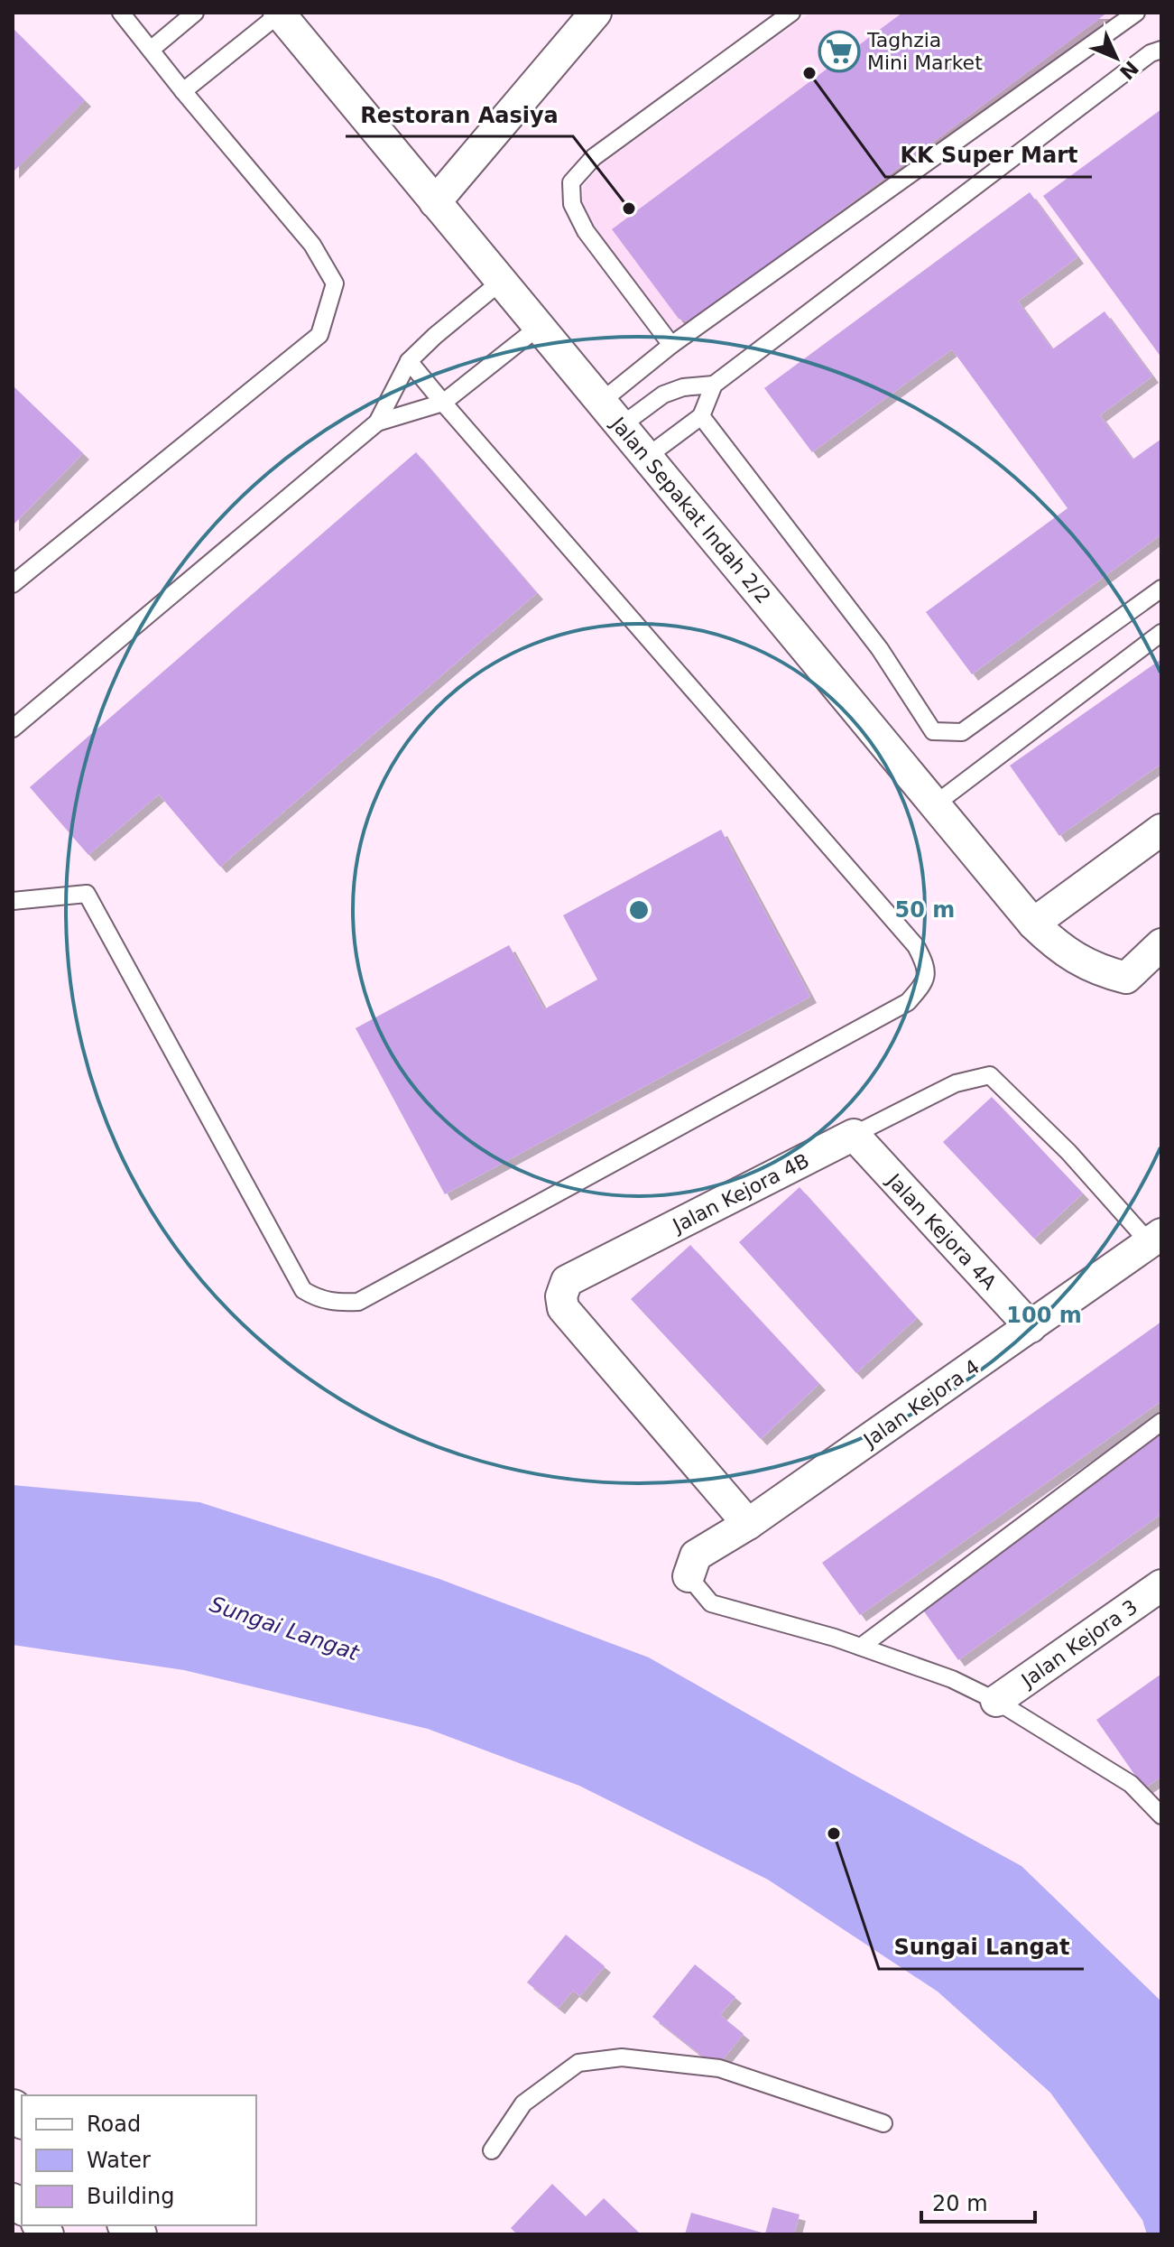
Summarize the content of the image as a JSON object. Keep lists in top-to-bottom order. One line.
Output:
{"streets":{"street":["Jalan Sepakat Indah 2/2","Jalan Kejora 4B","Jalan Kejora 4A","Jalan Kejora 4","Jalan Kejora 3"]},"crossings":[["Jalan Kejora 4B","Jalan Kejora 4A"],["Jalan Kejora 4B","Jalan Kejora 4"],["Jalan Kejora 4A","Jalan Kejora 4"]],"water":["Sungai Langat"],"places":{"supermarket":["Taghzia Mini Market"],"other":["KK Super Mart","Restoran Aasiya","Sungai Langat"]},"legend":["Road","Water","Building"],"scale_bar":"20 m","north":"bottom right","rings":["50 m","100 m"]}
